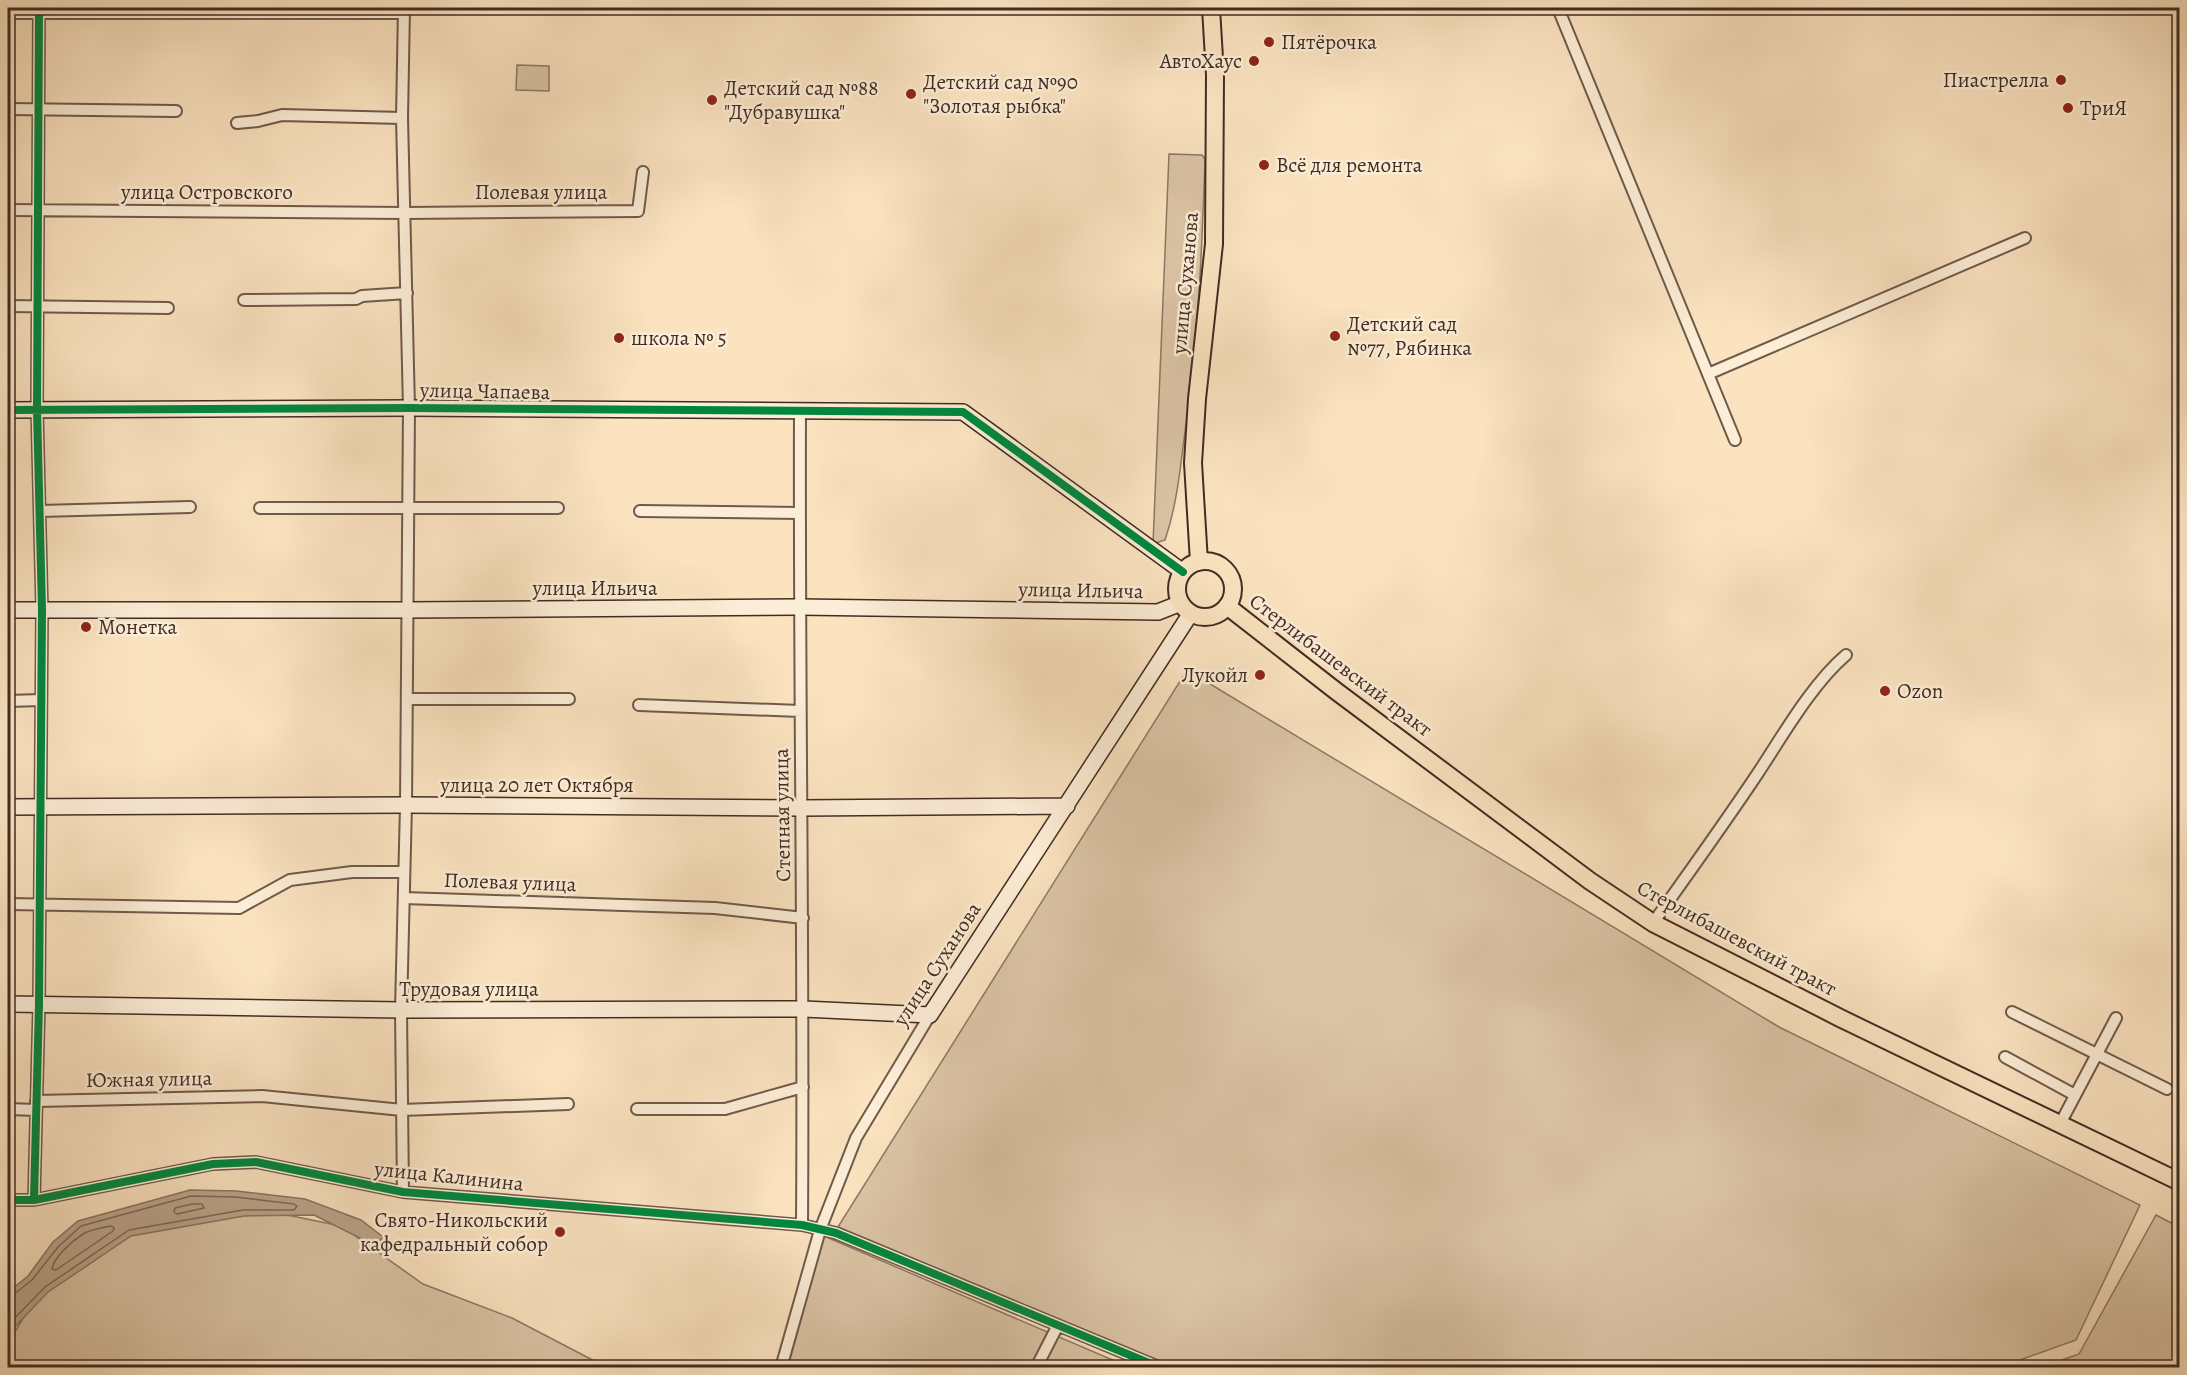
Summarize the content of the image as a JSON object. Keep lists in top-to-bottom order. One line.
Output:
{"streets":{"main road":["улица Суханова","улица Чапаева","улица Ильича","Стерлибашевский тракт","улица 20 лет Октября","Трудовая улица"],"street":["улица Островского","Полевая улица","Степная улица","Южная улица","улица Калинина"]},"crossings":[["улица Островского","Полевая улица"],["Полевая улица","Степная улица"],["улица Суханова","улица Чапаева"],["улица Суханова","улица Ильича"],["улица Суханова","Стерлибашевский тракт"],["улица Суханова","улица 20 лет Октября"],["улица Суханова","Трудовая улица"],["улица Суханова","улица Калинина"],["улица Чапаева","улица Ильича"],["улица Чапаева","Стерлибашевский тракт"],["улица Чапаева","Степная улица"],["улица Ильича","Стерлибашевский тракт"],["улица Ильича","Степная улица"],["улица 20 лет Октября","Степная улица"],["Степная улица","Трудовая улица"],["Степная улица","улица Калинина"]],"places":["Пятёрочка","АвтоХаус","Пиастрелла","Детский сад №90 \"Золотая рыбка\"","Детский сад №88 \"Дубравушка\"","ТриЯ","Всё для ремонта","Детский сад №77, Рябинка","школа № 5","Монетка","Лукойл","Ozon","Свято-Никольский кафедральный собор"]}
